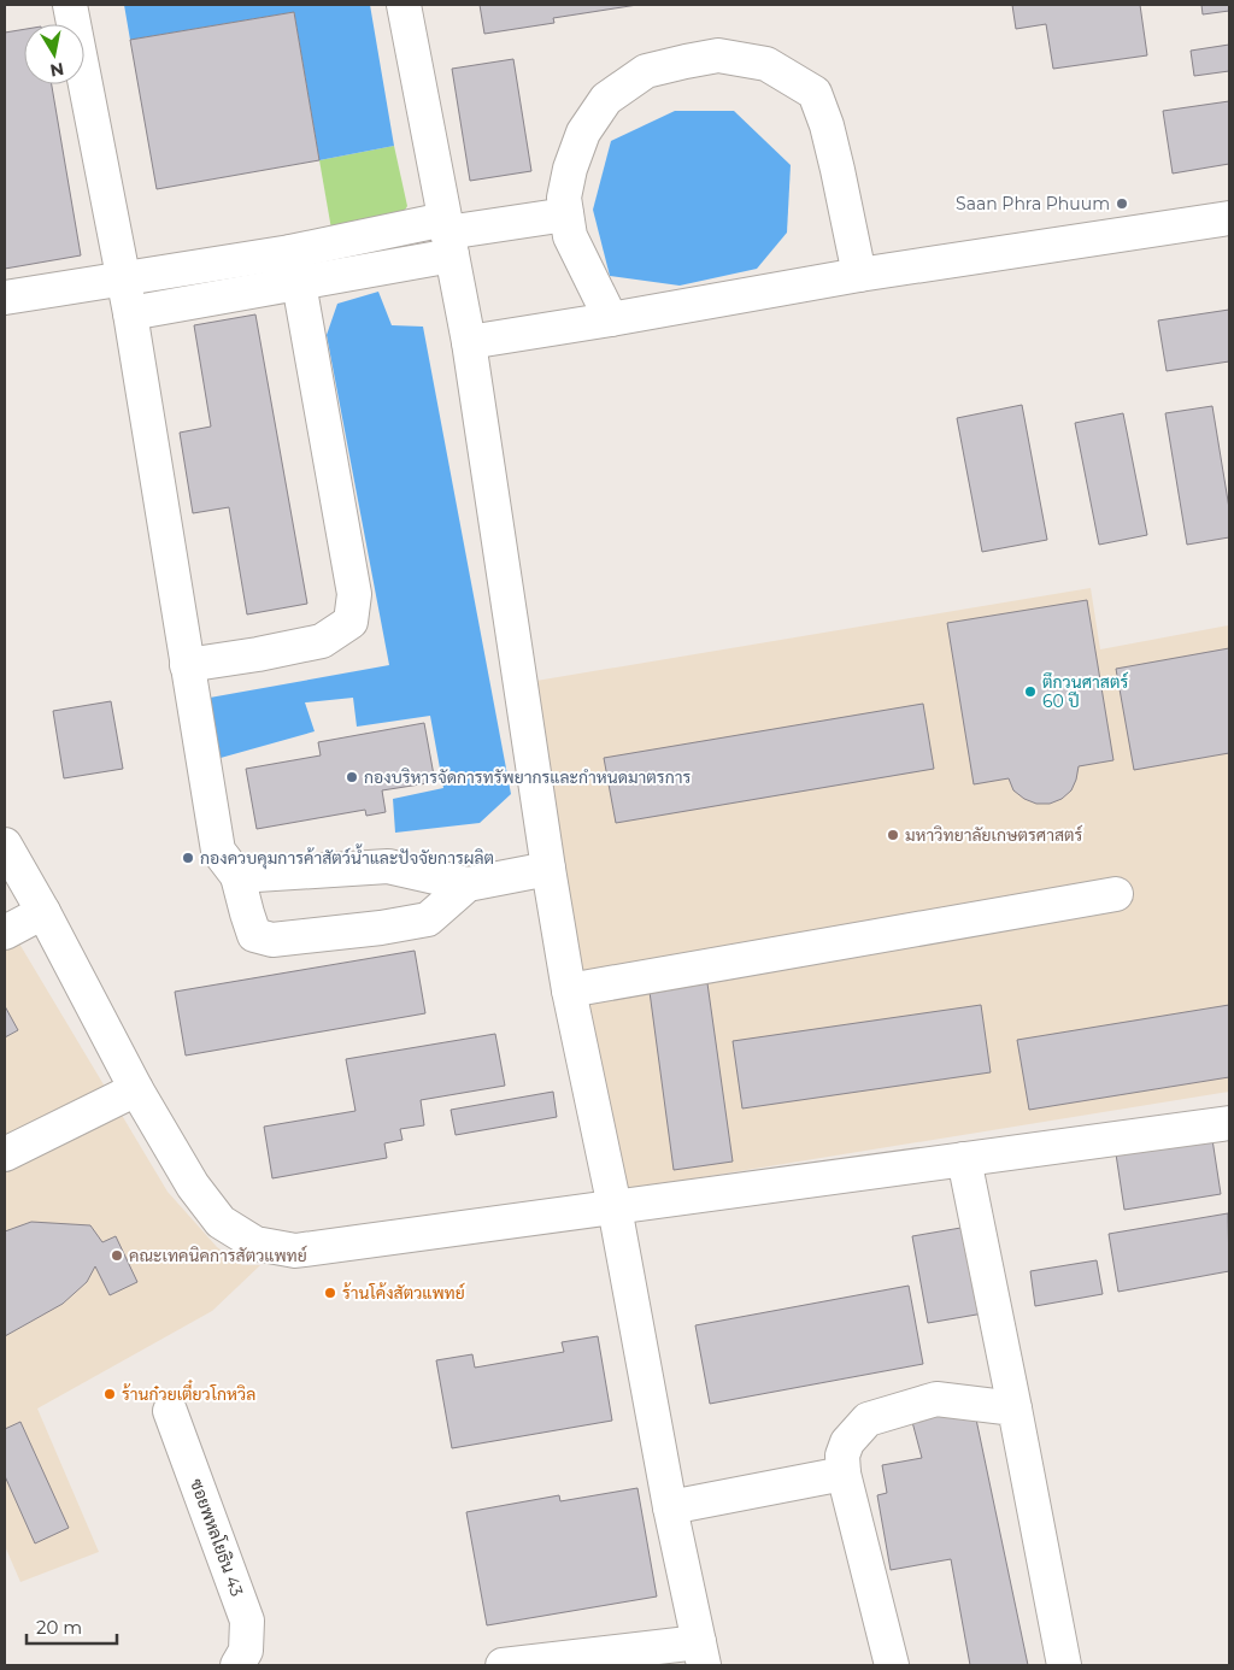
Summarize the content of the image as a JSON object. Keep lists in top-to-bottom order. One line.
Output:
{"streets":{"street":["ซอยพหลโยธิน 43"]},"places":["Saan Phra Phuum","ตึกวนศาสตร์ 60 ปี","กองบริหารจัดการทรัพยากรและกำหนดมาตรการ","มหาวิทยาลัยเกษตรศาสตร์","กองควบคุมการค้าสัตว์น้ำและปัจจัยการผลิต","คณะเทคนิคการสัตวแพทย์","ร้านโค้งสัตวแพทย์","ร้านก๋วยเตี๋ยวโกหวิล"],"scale_bar":"20 m","north":"bottom"}
